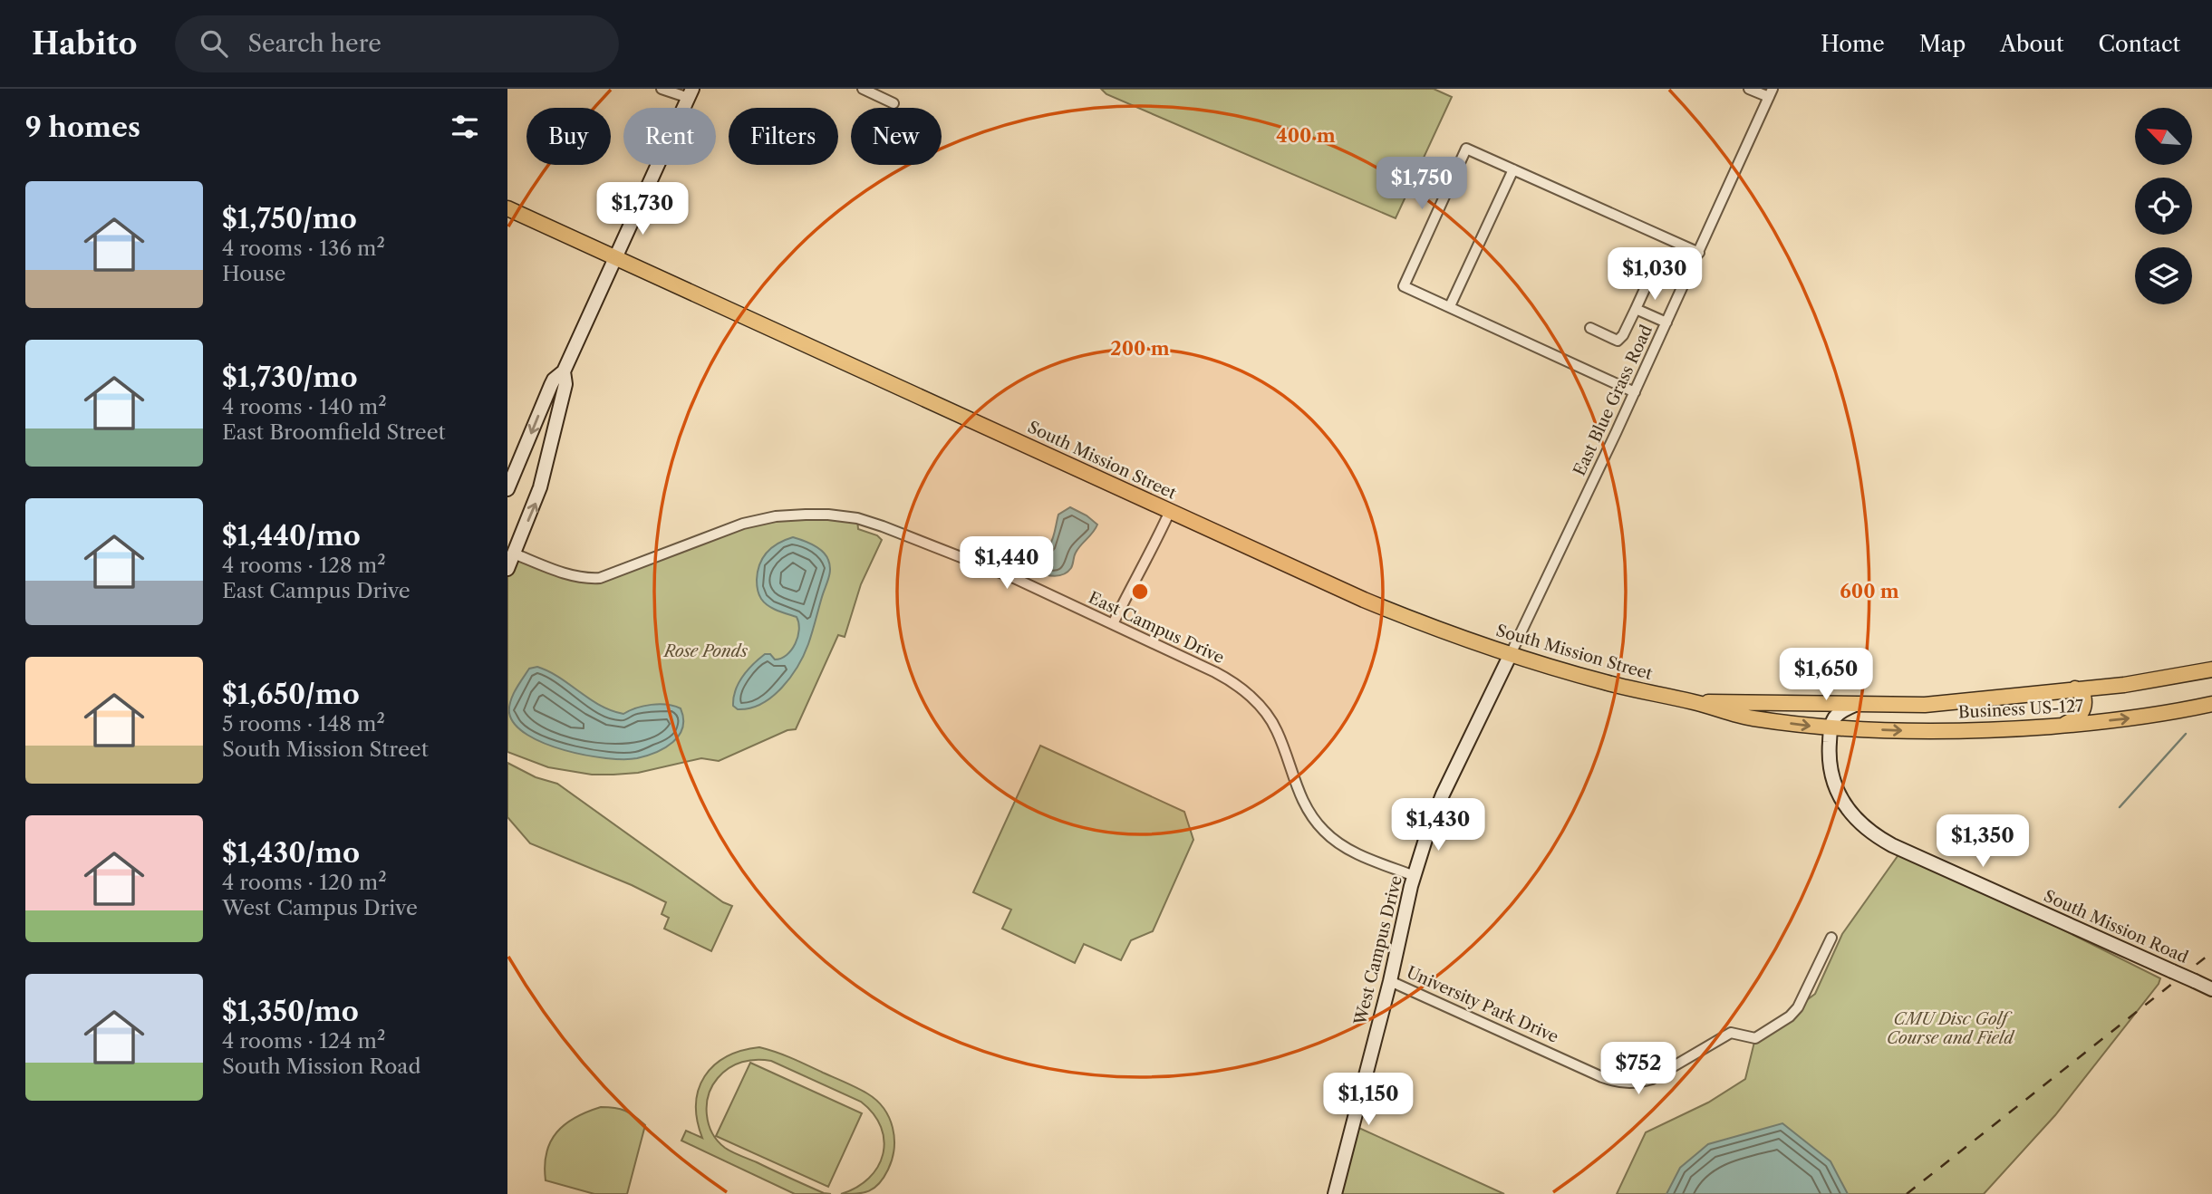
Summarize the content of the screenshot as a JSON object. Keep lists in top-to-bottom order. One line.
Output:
{"streets":{"main road":["South Mission Street","Business US-127","South Mission Road","West Campus Drive"],"street":["East Blue Grass Road","East Campus Drive","University Park Drive"]},"crossings":[["East Blue Grass Road","South Mission Street"],["East Blue Grass Road","West Campus Drive"],["South Mission Street","Business US-127"],["South Mission Street","South Mission Road"],["South Mission Street","West Campus Drive"],["East Campus Drive","West Campus Drive"],["Business US-127","South Mission Road"],["West Campus Drive","University Park Drive"]],"parks":["Rose Ponds","CMU Disc Golf Course and Field"],"north":"top left","page":{"header":"Habito","search":"Search here","nav":["Home","Map","About","Contact"],"heading":"9 homes","chip":["Buy","Rent","Filters","New"],"price":["$1,750","$1,730","$1,030","$1,440","$1,650","$1,430","$1,350","$752","$1,150"],"list":[{"name":"$1,750/mo","note":"4 rooms · 136 m² · House"},{"name":"$1,730/mo","note":"4 rooms · 140 m² · East Broomfield Street"},{"name":"$1,440/mo","note":"4 rooms · 128 m² · East Campus Drive"},{"name":"$1,650/mo","note":"5 rooms · 148 m² · South Mission Street"},{"name":"$1,430/mo","note":"4 rooms · 120 m² · West Campus Drive"},{"name":"$1,350/mo","note":"4 rooms · 124 m² · South Mission Road"}]},"rings":["400 m","200 m","600 m"]}
